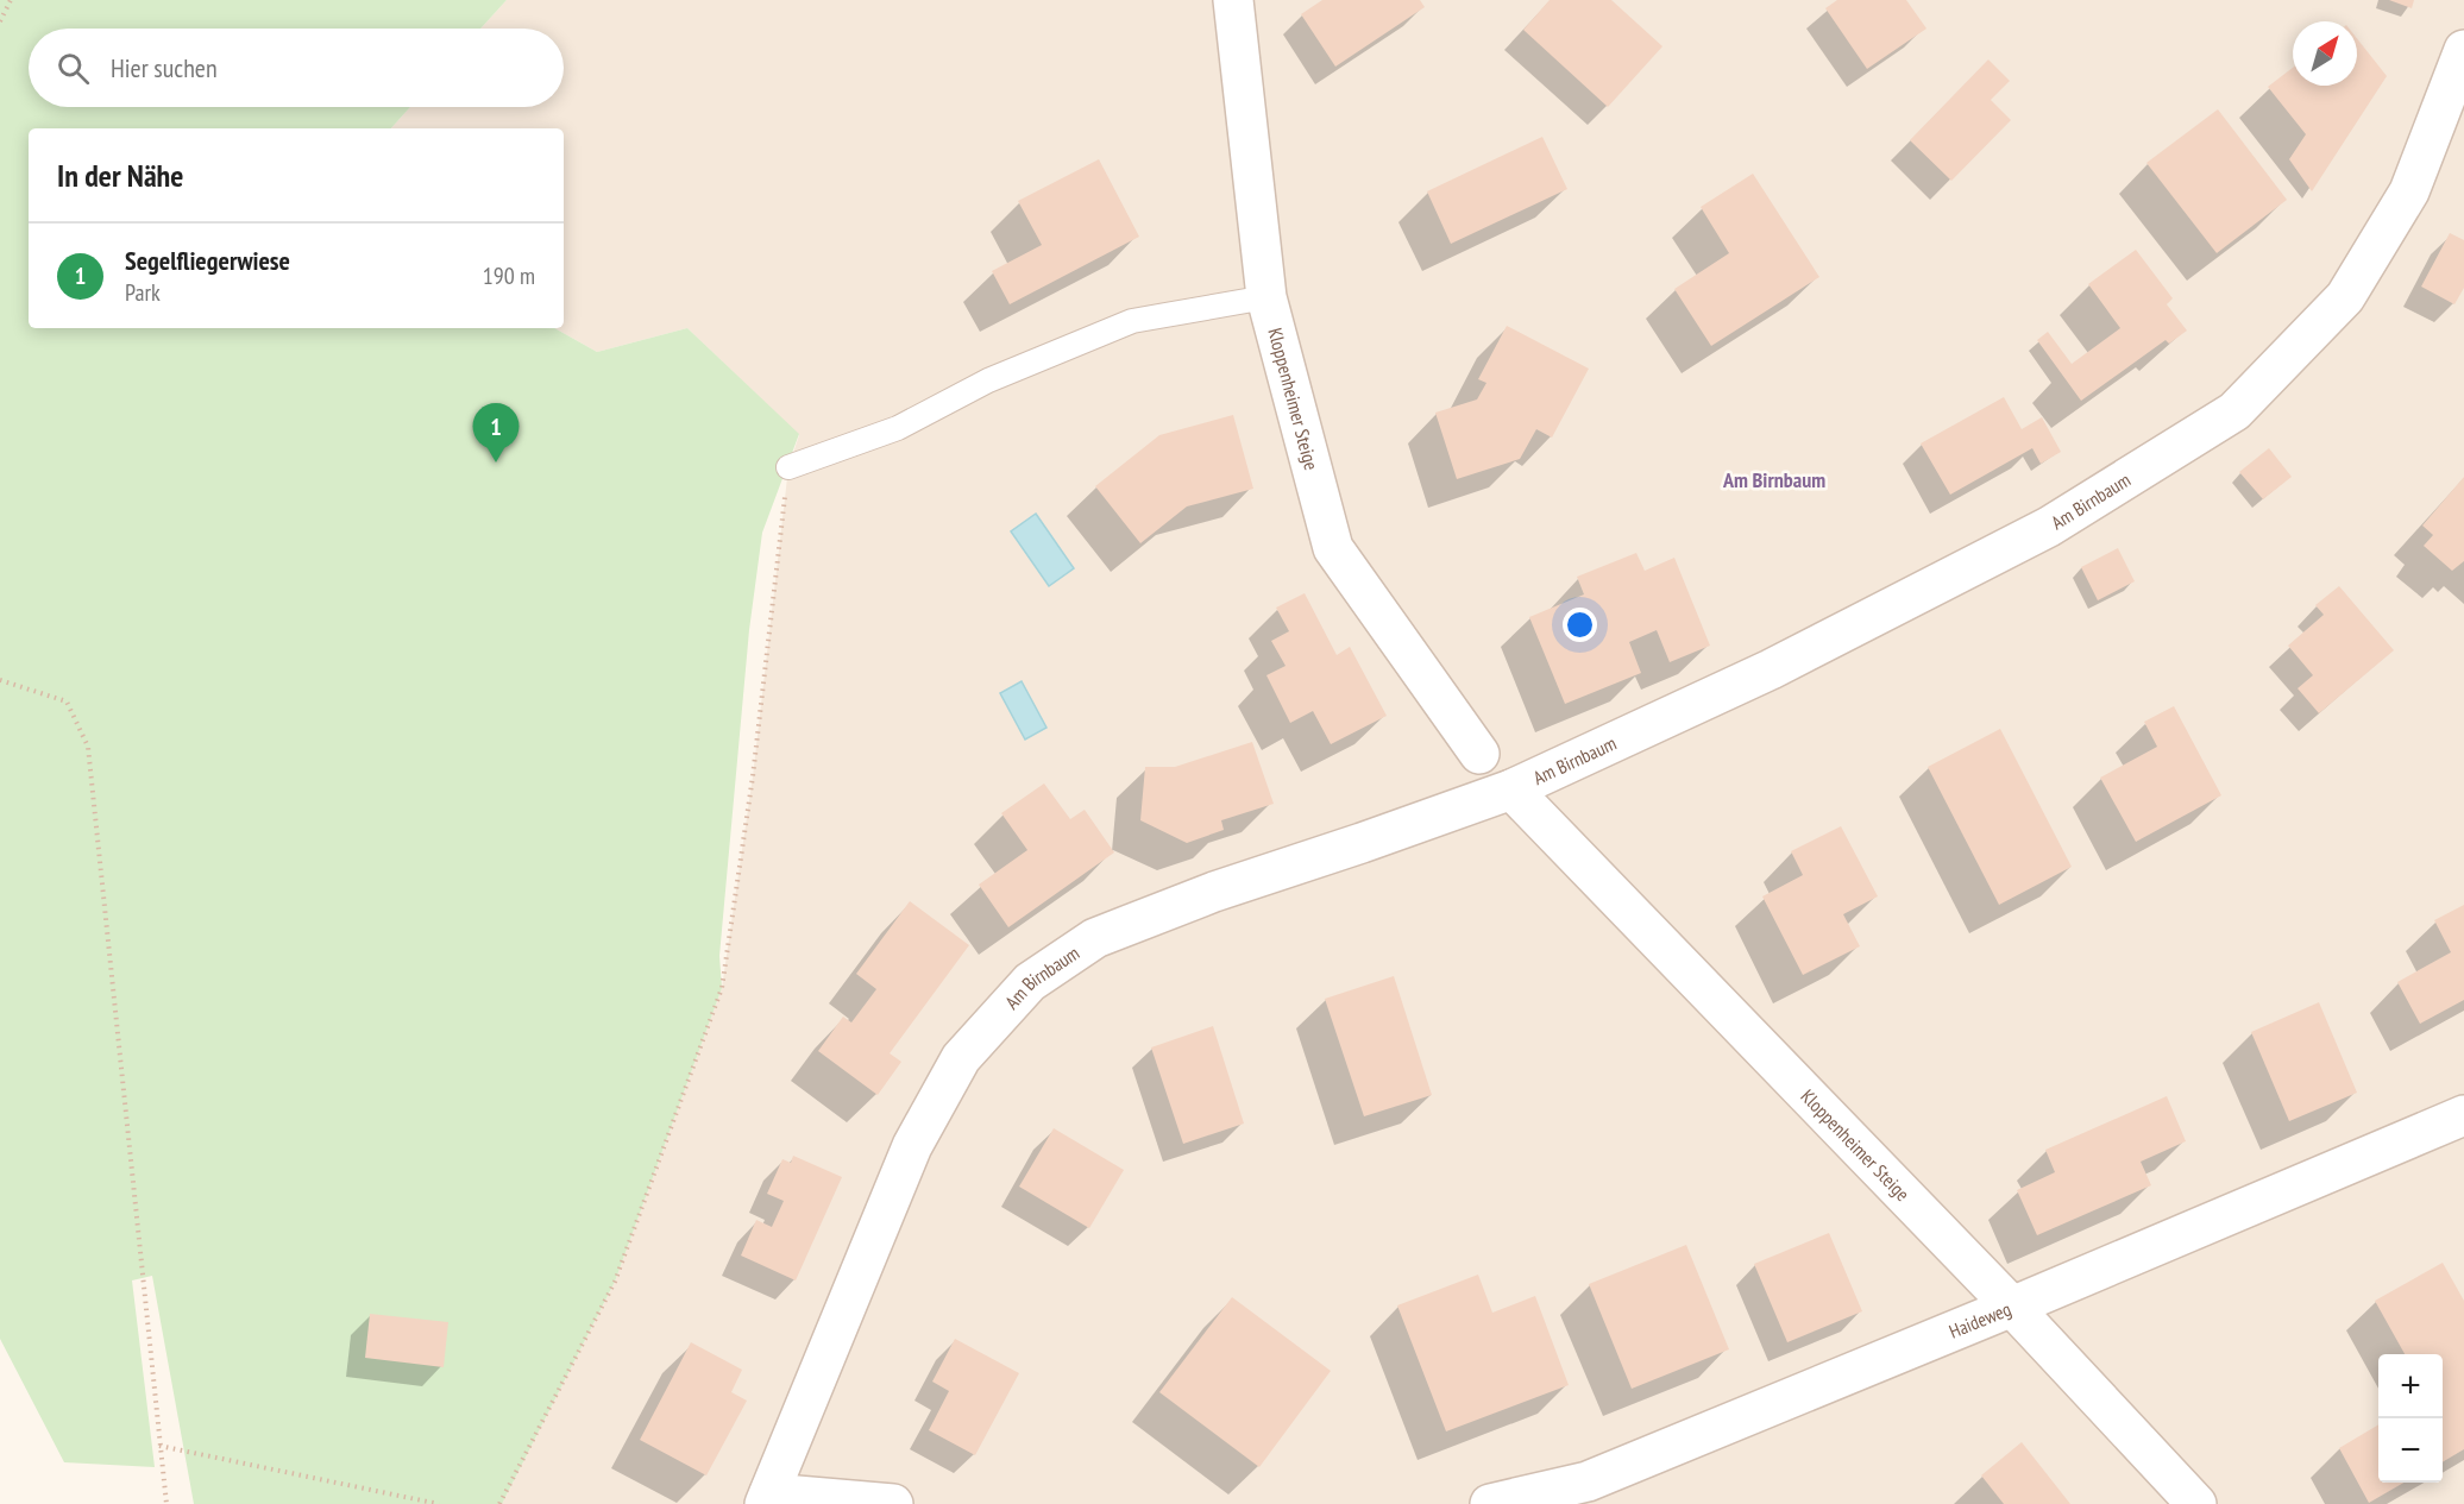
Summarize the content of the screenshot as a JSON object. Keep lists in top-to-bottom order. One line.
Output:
{"streets":{"street":["Kloppenheimer Steige","Am Birnbaum","Haideweg"]},"crossings":[["Kloppenheimer Steige","Am Birnbaum"],["Kloppenheimer Steige","Haideweg"]],"districts":["Am Birnbaum"],"north":"top right","page":{"search":"Hier suchen","heading":"In der Nähe","list":[{"mark":"1","name":"Segelfliegerwiese","note":"Park","value":"190 m"}],"pins":"1","map_buttons":["+","−"]}}
